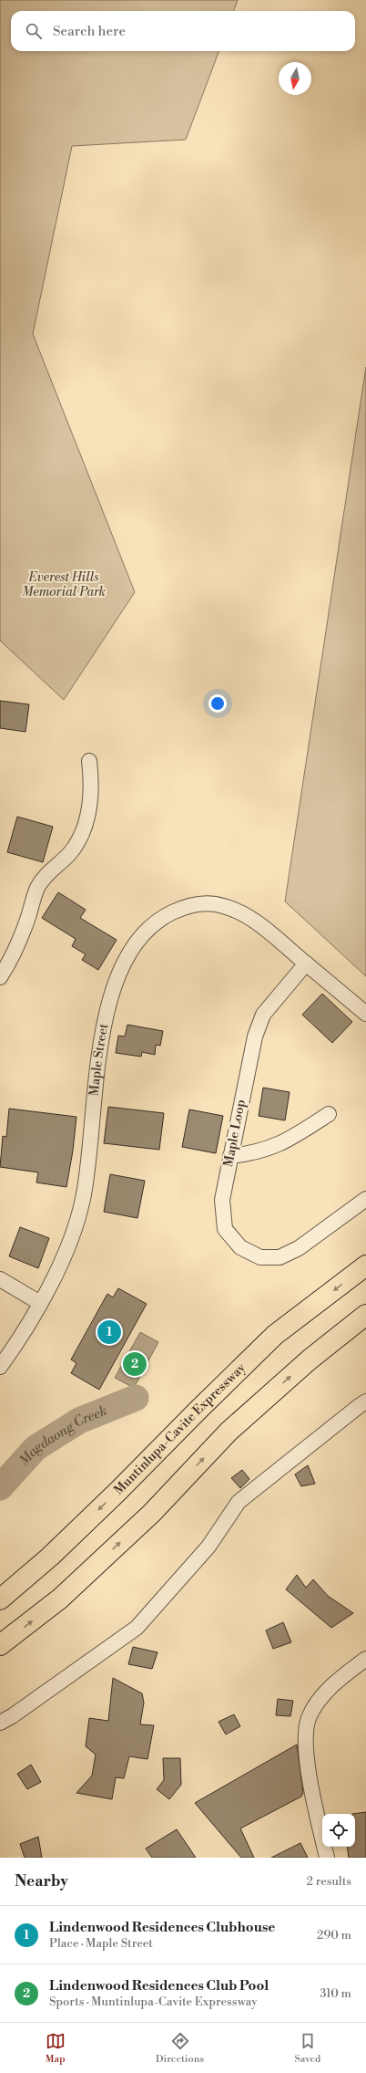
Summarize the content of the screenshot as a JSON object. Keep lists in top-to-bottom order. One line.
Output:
{"streets":{"highway":["Muntinlupa-Cavite Expressway"],"street":["Maple Street","Maple Loop"]},"crossings":[["Maple Street","Maple Loop"]],"water":["Magdaong Creek"],"parks":["Everest Hills Memorial Park"],"north":"bottom","page":{"search":"Search here","pins":["1","2"],"heading":["Nearby","2 results"],"list":[{"mark":"1","name":"Lindenwood Residences Clubhouse","note":"Place · Maple Street","value":"290 m"},{"mark":"2","name":"Lindenwood Residences Club Pool","note":"Sports · Muntinlupa-Cavite Expressway","value":"310 m"}],"nav":["Map","Directions","Saved"]}}
